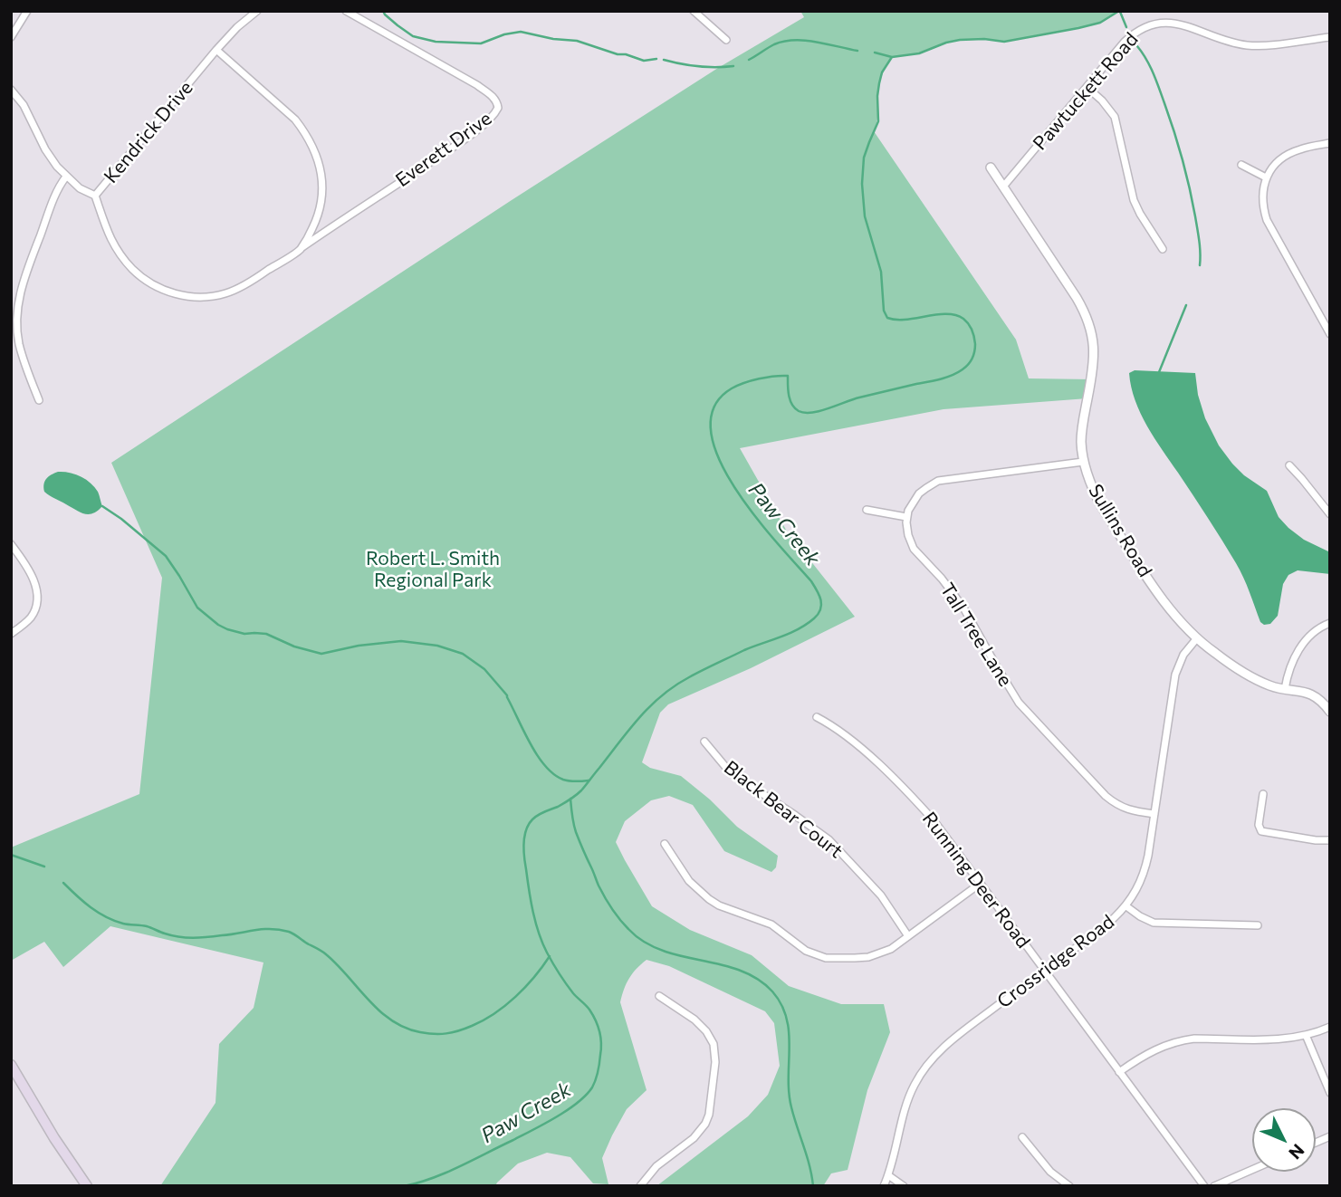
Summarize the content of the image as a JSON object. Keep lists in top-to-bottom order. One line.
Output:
{"streets":{"street":["Pawtuckett Road","Kendrick Drive","Everett Drive","Sullins Road","Tall Tree Lane","Black Bear Court","Running Deer Road","Crossridge Road"]},"crossings":[["Pawtuckett Road","Sullins Road"],["Kendrick Drive","Everett Drive"],["Sullins Road","Crossridge Road"],["Tall Tree Lane","Crossridge Road"],["Running Deer Road","Crossridge Road"]],"water":["Paw Creek"],"parks":["Robert L. Smith Regional Park"],"north":"bottom right"}
